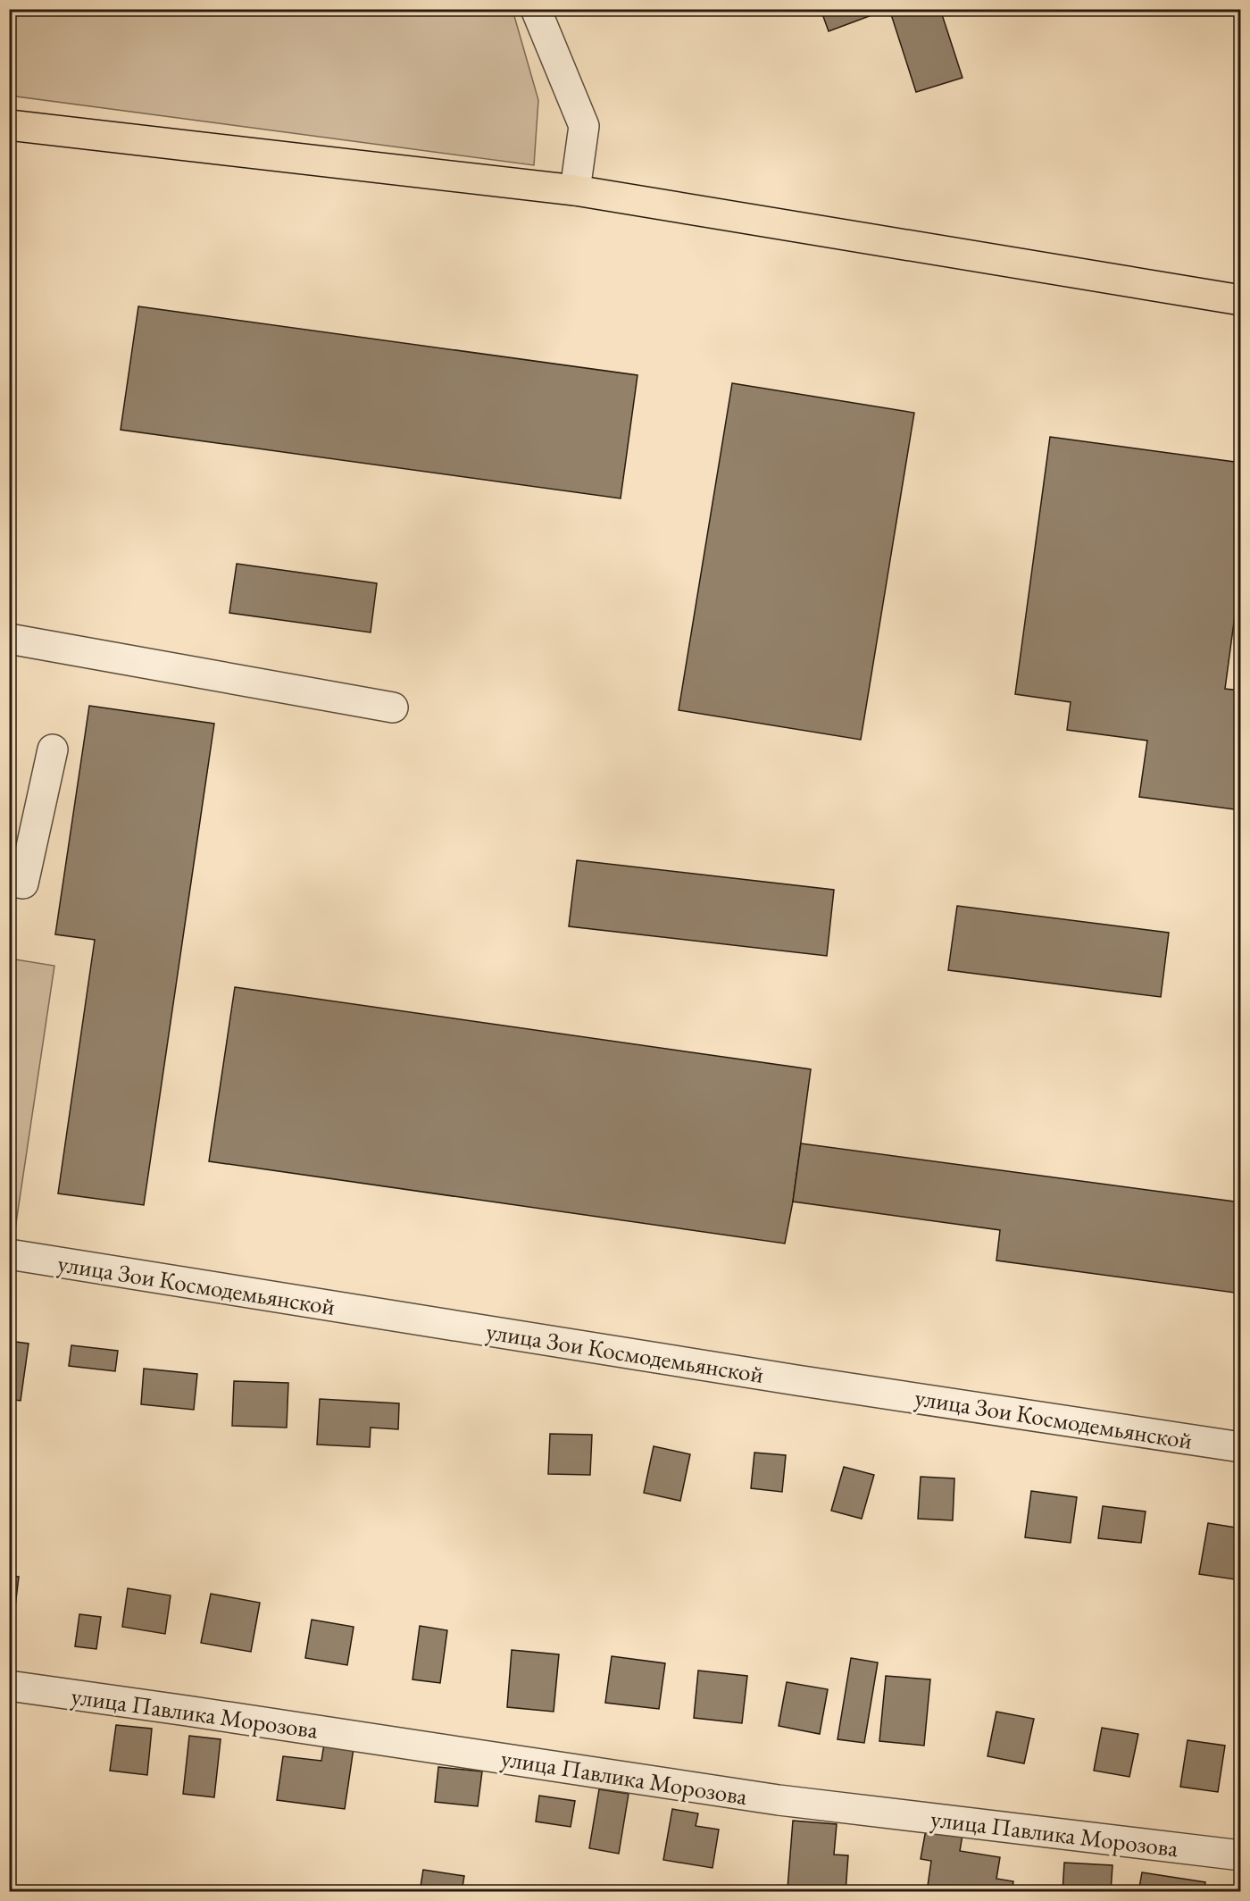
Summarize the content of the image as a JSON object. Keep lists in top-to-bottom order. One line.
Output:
{"streets":{"street":["улица Зои Космодемьянской","улица Павлика Морозова"]}}
